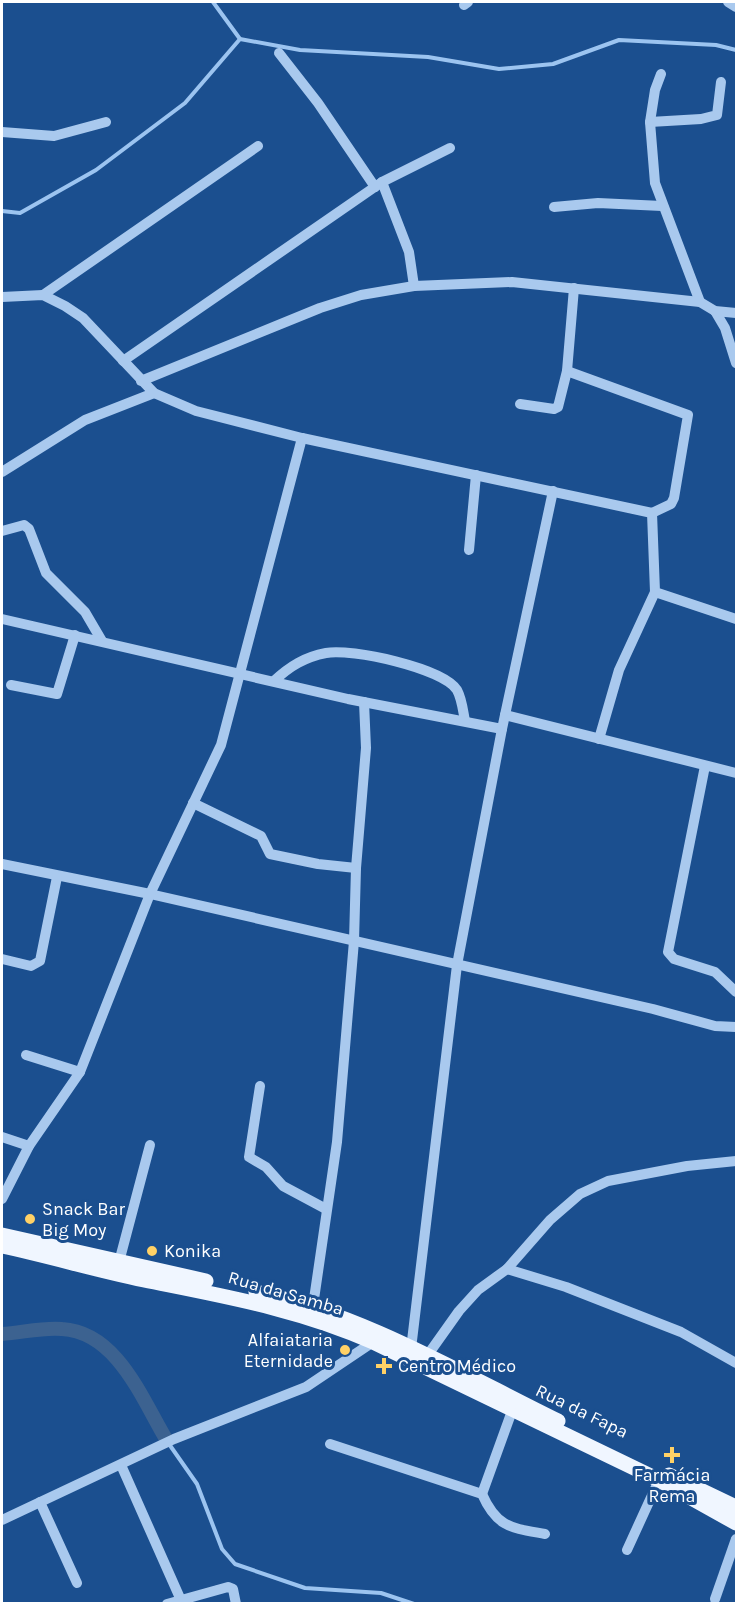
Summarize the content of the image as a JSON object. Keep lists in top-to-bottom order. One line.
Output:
{"streets":{"main road":["Rua da Samba","Rua da Fapa"]},"crossings":[["Rua da Samba","Rua da Fapa"]],"places":{"other":["Snack Bar Big Moy","Konika","Alfaiataria Eternidade"],"health":["Centro Médico","Farmácia Rema"]}}
